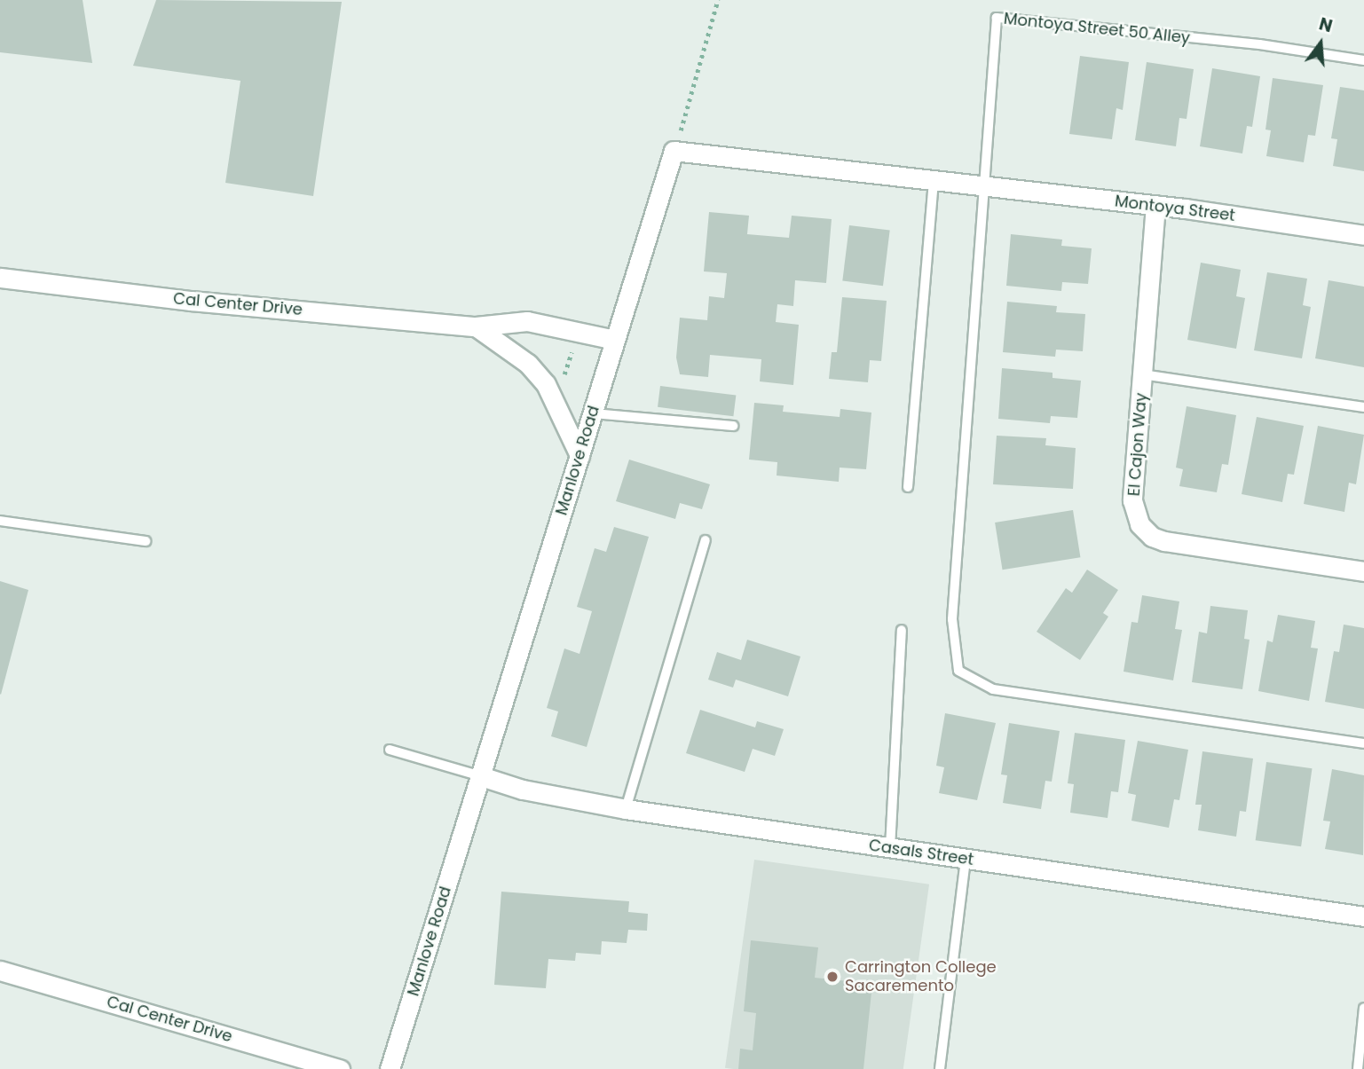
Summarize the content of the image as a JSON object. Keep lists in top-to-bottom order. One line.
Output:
{"streets":{"street":["Montoya Street","Cal Center Drive","El Cajon Way","Manlove Road","Casals Street"],"lane":["Montoya Street 50 Alley"]},"crossings":[["Montoya Street 50 Alley","Montoya Street"],["Montoya Street","El Cajon Way"],["Cal Center Drive","Manlove Road"],["Manlove Road","Casals Street"]],"places":["Carrington College Sacaremento"],"north":"top"}
